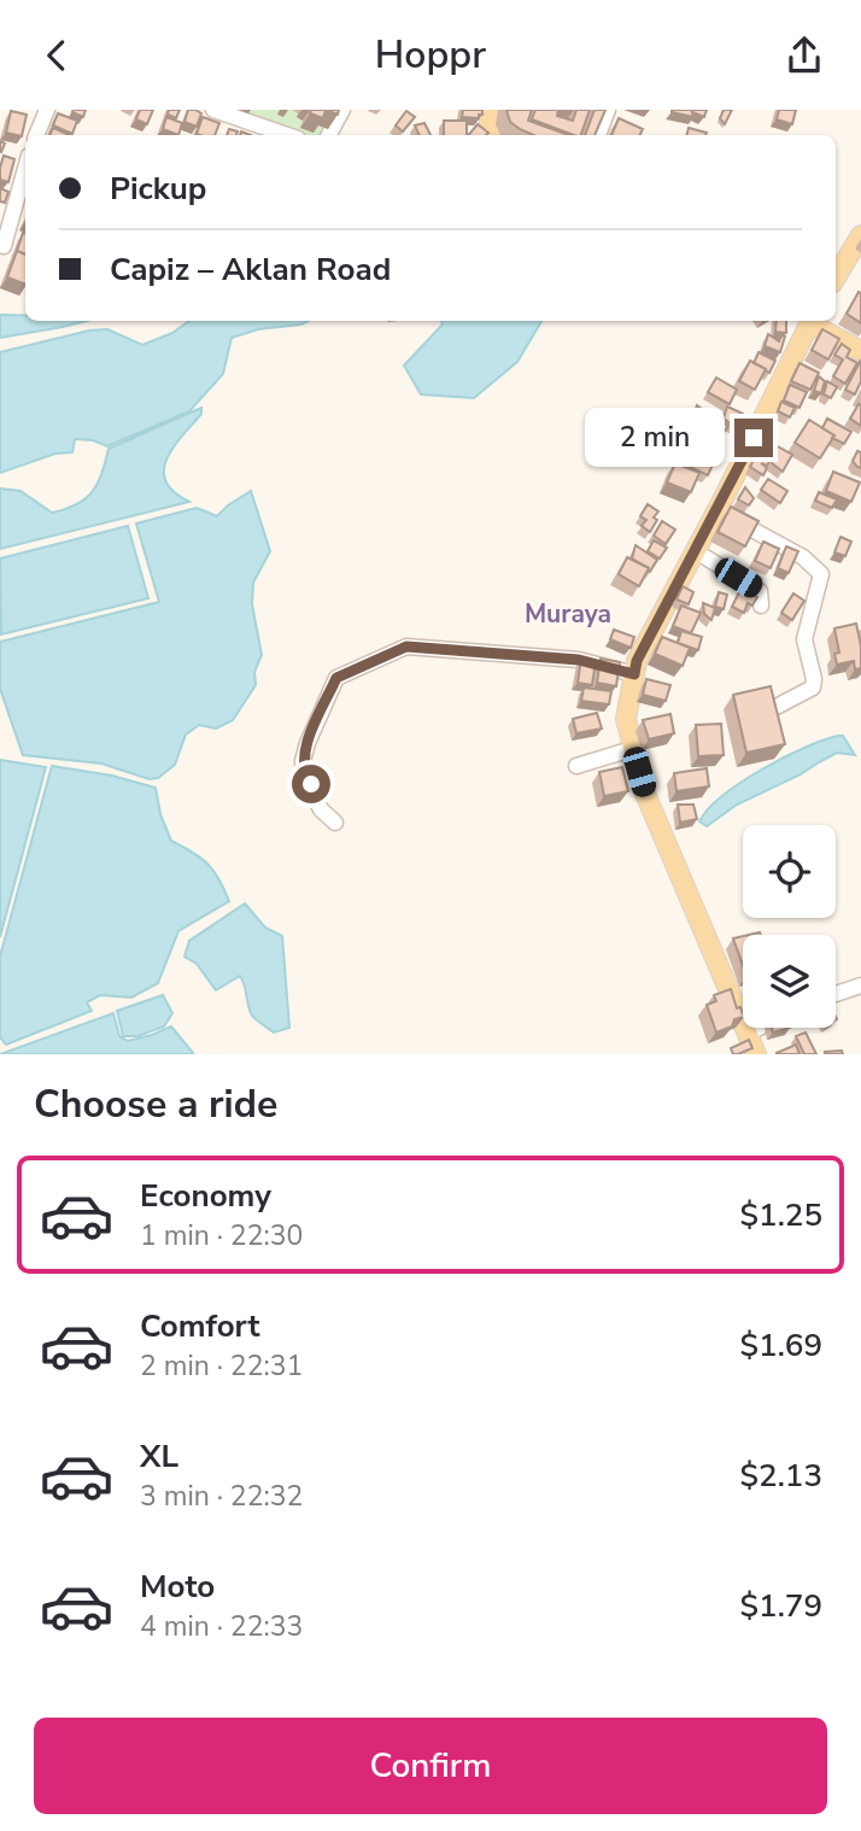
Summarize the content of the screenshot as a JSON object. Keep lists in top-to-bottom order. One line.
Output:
{"districts":["Muraya"],"page":{"header":"Hoppr","banner":["Pickup","Capiz – Aklan Road"],"bubble":"2 min","heading":"Choose a ride","list":[{"name":"Economy","note":"1 min · 22:30","value":"$1.25"},{"name":"Comfort","note":"2 min · 22:31","value":"$1.69"},{"name":"XL","note":"3 min · 22:32","value":"$2.13"},{"name":"Moto","note":"4 min · 22:33","value":"$1.79"}],"buttons":"Confirm"}}
